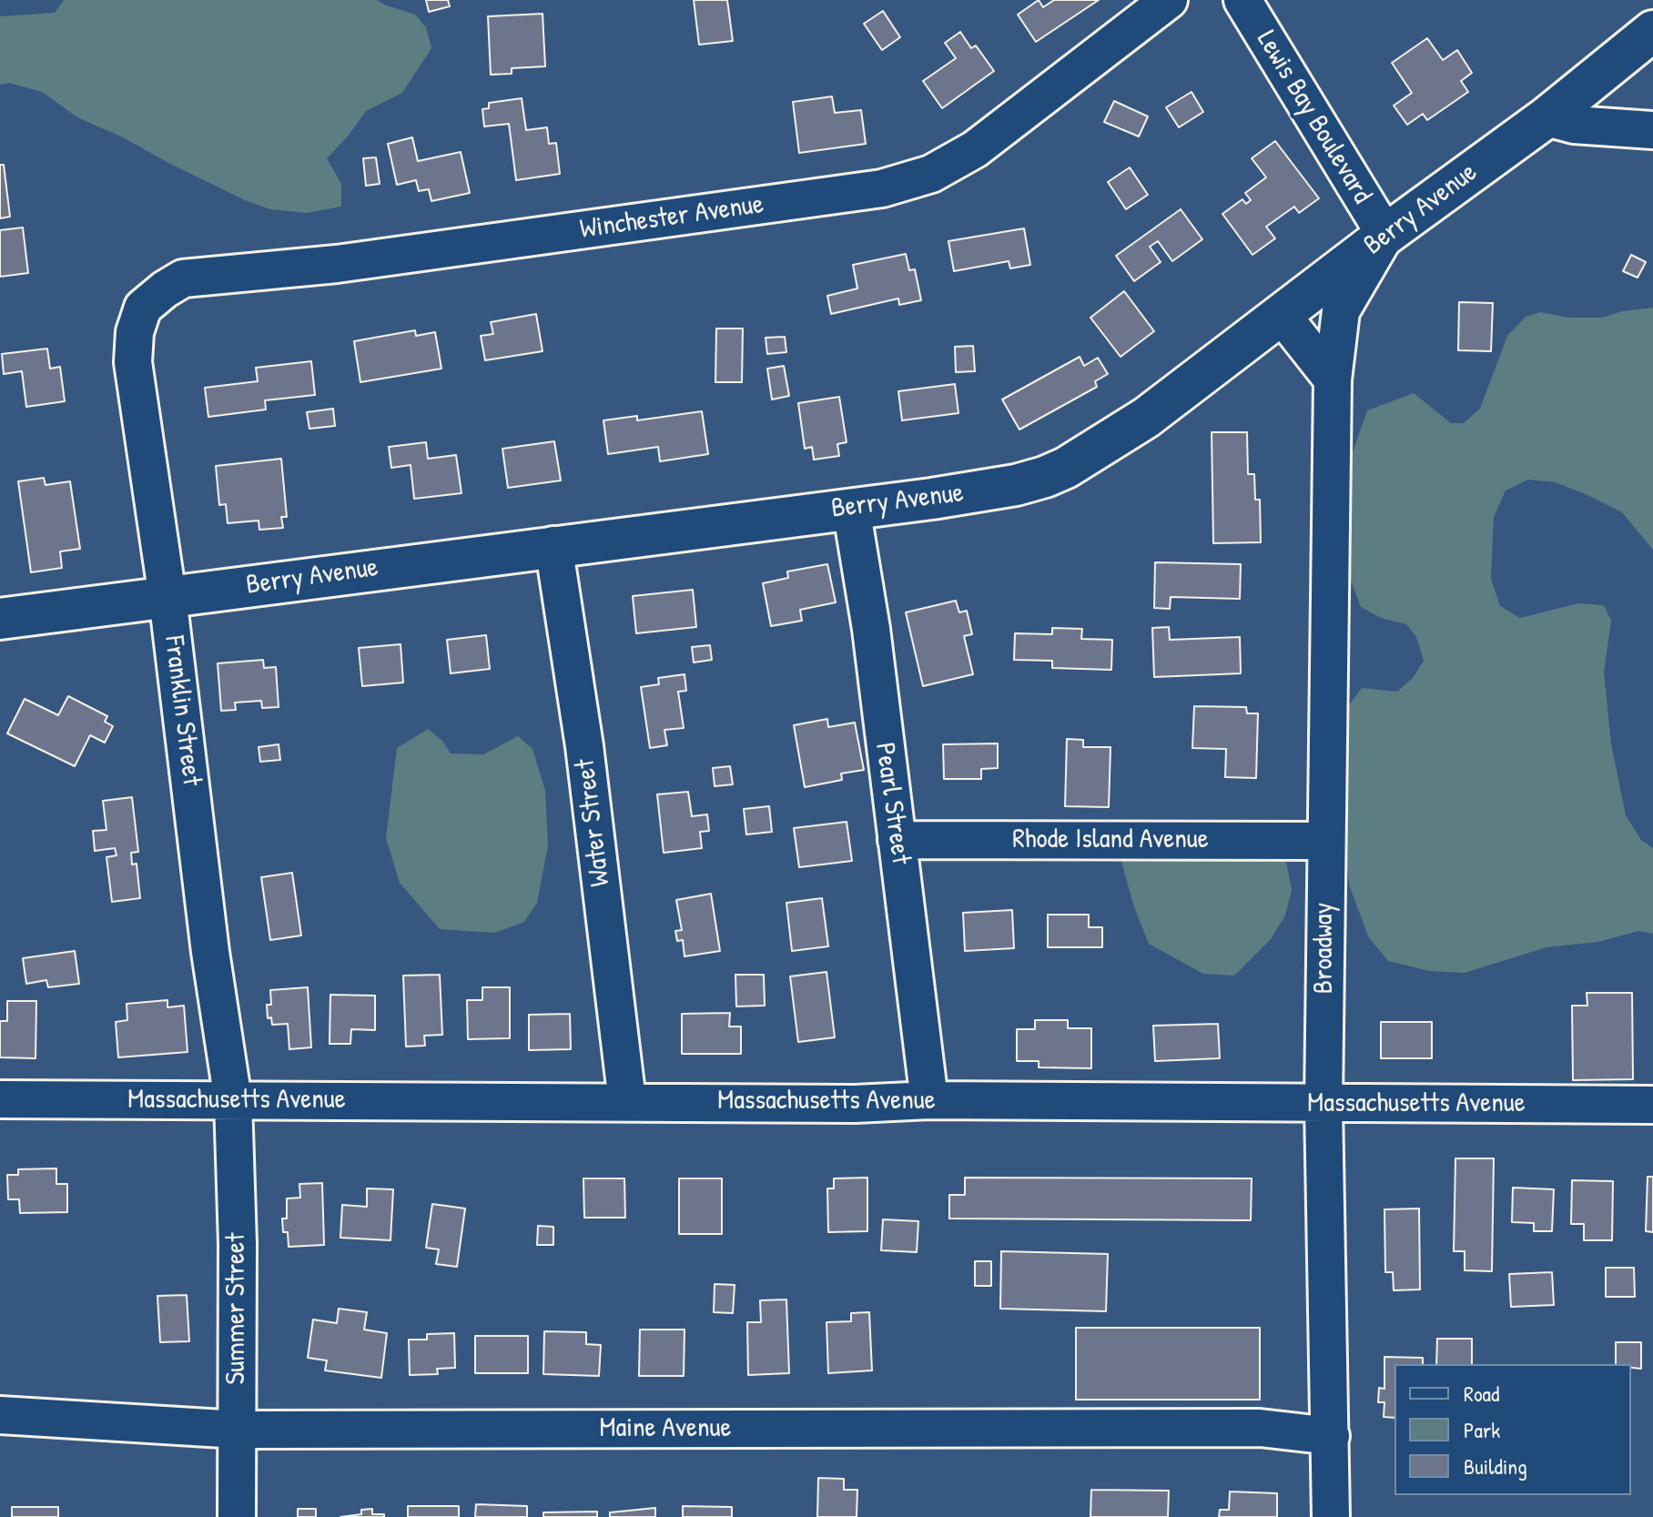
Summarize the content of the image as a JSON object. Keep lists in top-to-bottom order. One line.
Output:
{"streets":{"street":["Lewis Bay Boulevard","Berry Avenue","Winchester Avenue","Franklin Street","Pearl Street","Water Street","Rhode Island Avenue","Broadway","Massachusetts Avenue","Summer Street","Maine Avenue"]},"crossings":[["Lewis Bay Boulevard","Berry Avenue"],["Lewis Bay Boulevard","Broadway"],["Berry Avenue","Franklin Street"],["Berry Avenue","Pearl Street"],["Berry Avenue","Water Street"],["Berry Avenue","Broadway"],["Winchester Avenue","Franklin Street"],["Franklin Street","Massachusetts Avenue"],["Franklin Street","Summer Street"],["Pearl Street","Rhode Island Avenue"],["Pearl Street","Massachusetts Avenue"],["Water Street","Massachusetts Avenue"],["Rhode Island Avenue","Broadway"],["Broadway","Massachusetts Avenue"],["Broadway","Maine Avenue"],["Massachusetts Avenue","Summer Street"],["Summer Street","Maine Avenue"]],"legend":["Road","Park","Building"]}
